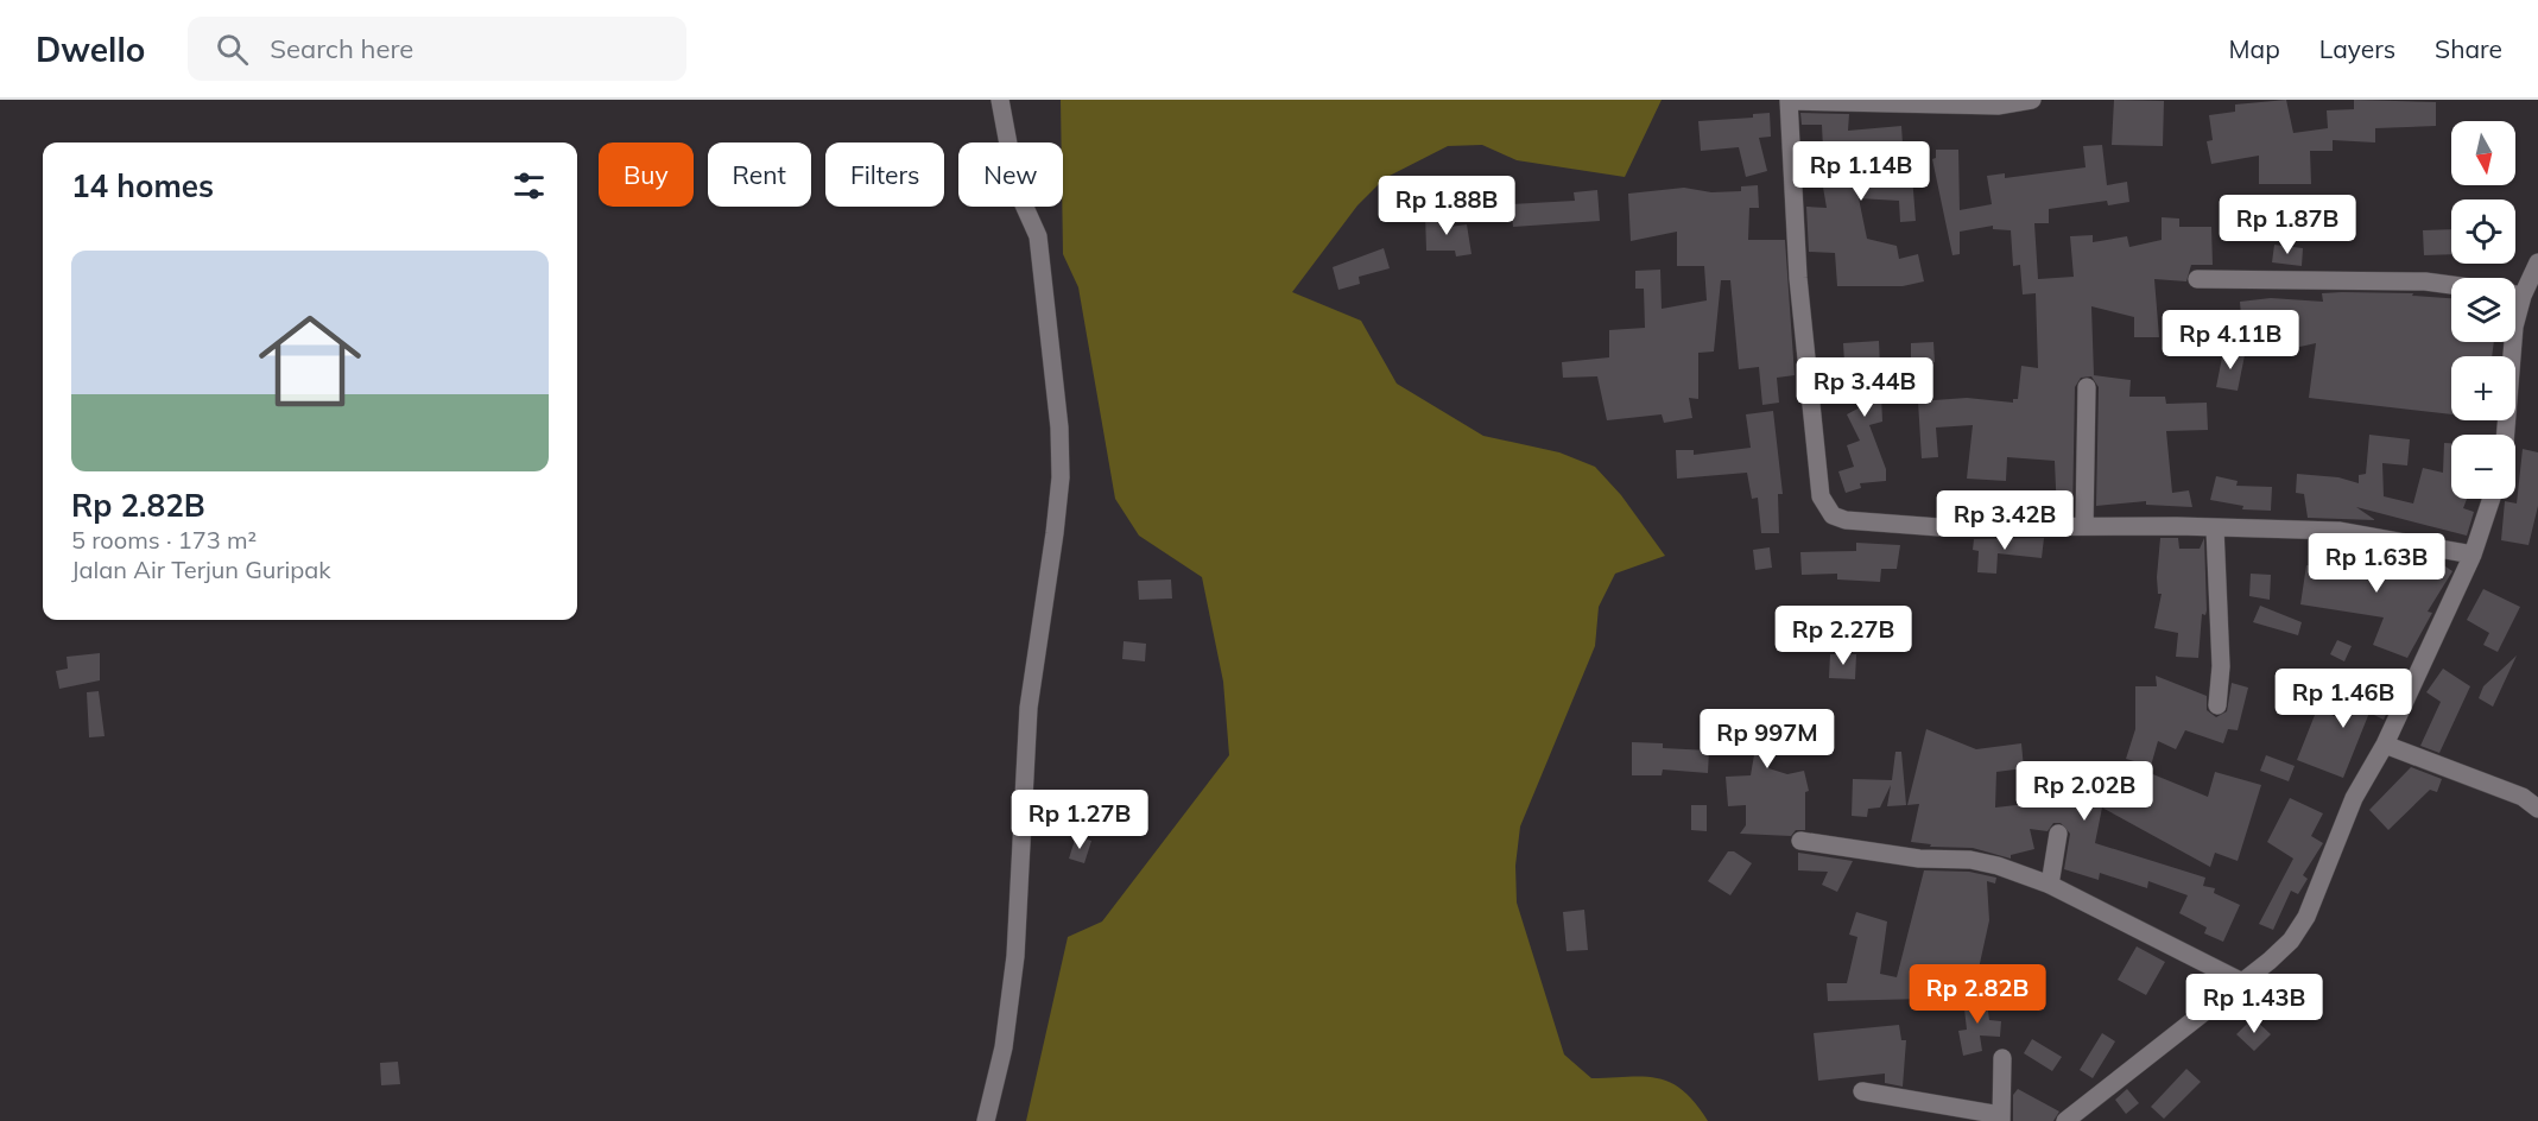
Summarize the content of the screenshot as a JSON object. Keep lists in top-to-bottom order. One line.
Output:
{"north":"bottom","page":{"header":"Dwello","search":"Search here","nav":["Map","Layers","Share"],"map_buttons":["+","−"],"price":["Rp 1.14B","Rp 1.88B","Rp 1.87B","Rp 4.11B","Rp 3.44B","Rp 3.42B","Rp 1.63B","Rp 2.27B","Rp 1.46B","Rp 997M","Rp 2.02B","Rp 1.27B","Rp 2.82B","Rp 1.43B"],"chip":["Buy","Rent","Filters","New"],"heading":"14 homes","list":[{"name":"Rp 2.82B","note":"5 rooms · 173 m² · Jalan Air Terjun Guripak"}]}}
